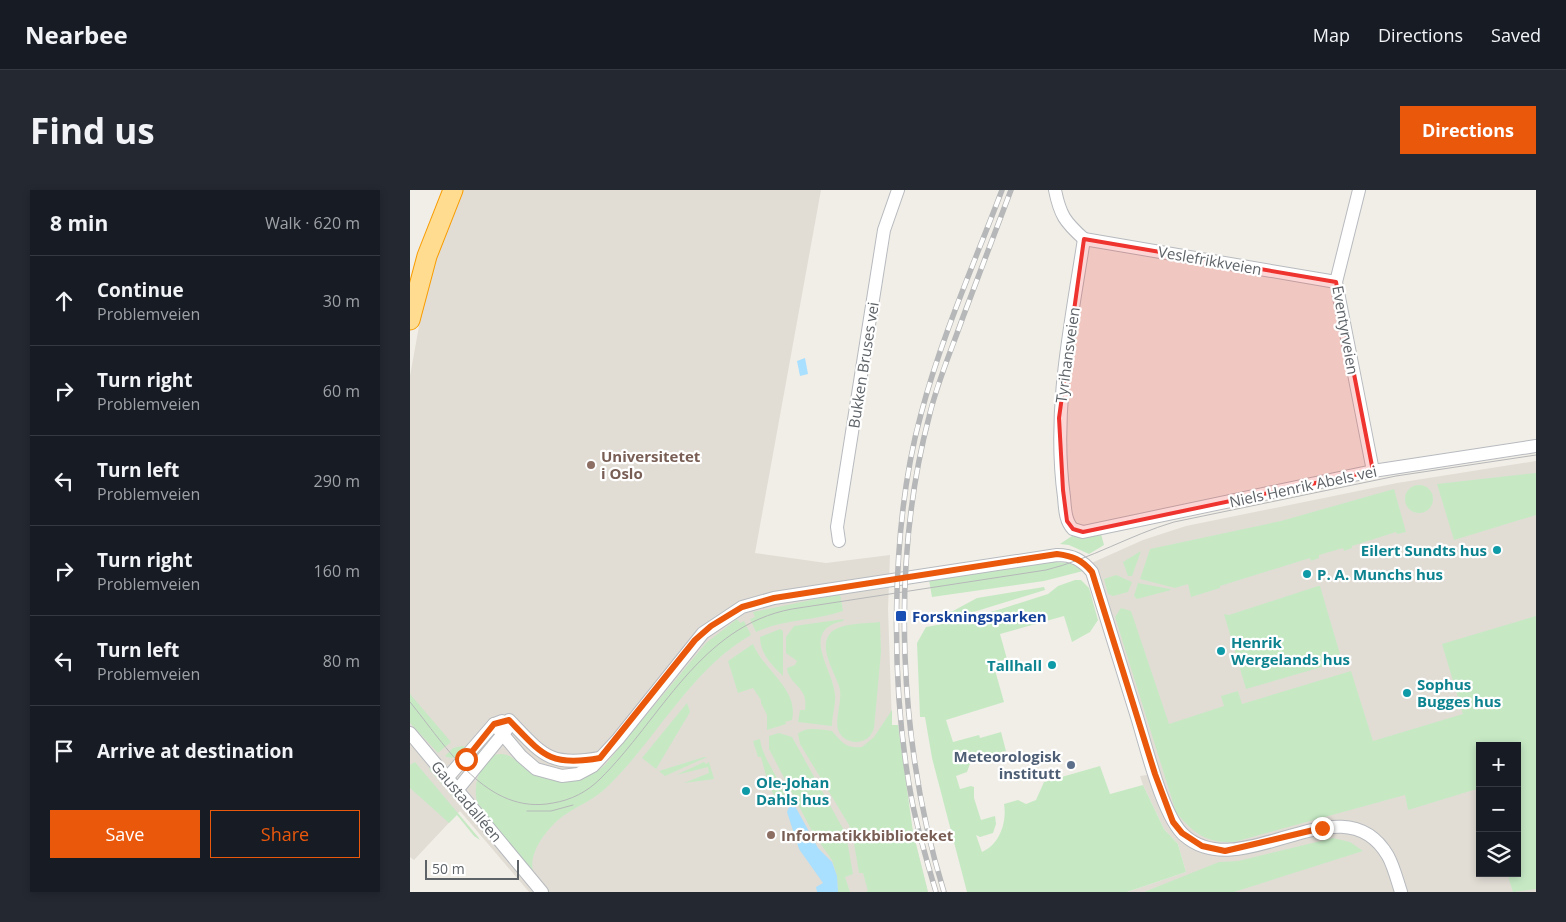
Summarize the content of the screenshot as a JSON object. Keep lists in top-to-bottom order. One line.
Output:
{"streets":{"street":["Veslefrikkveien","Eventyrveien","Tyrihansveien","Bukken Bruses vei","Niels Henrik Abels vei","Gaustadalléen"]},"crossings":[["Veslefrikkveien","Eventyrveien"],["Veslefrikkveien","Tyrihansveien"],["Eventyrveien","Niels Henrik Abels vei"],["Tyrihansveien","Niels Henrik Abels vei"]],"places":{"other":["Universitetet i Oslo","Eilert Sundts hus","P. A. Munchs hus","Henrik Wergelands hus","Tallhall","Sophus Bugges hus","Meteorologisk institutt","Ole-Johan Dahls hus","Informatikkbiblioteket"],"transit":["Forskningsparken"]},"scale_bar":"50 m","page":{"header":"Nearbee","nav":["Map","Directions","Saved"],"buttons":["Directions",["Save","Share"]],"title":"Find us","heading":["8 min","Walk · 620 m"],"list":[["Continue","Problemveien","30 m"],["Turn right","Problemveien","60 m"],["Turn left","Problemveien","290 m"],["Turn right","Problemveien","160 m"],["Turn left","Problemveien","80 m"],"Arrive at destination"],"map_buttons":["+","−"],"scale":"50 m"}}
